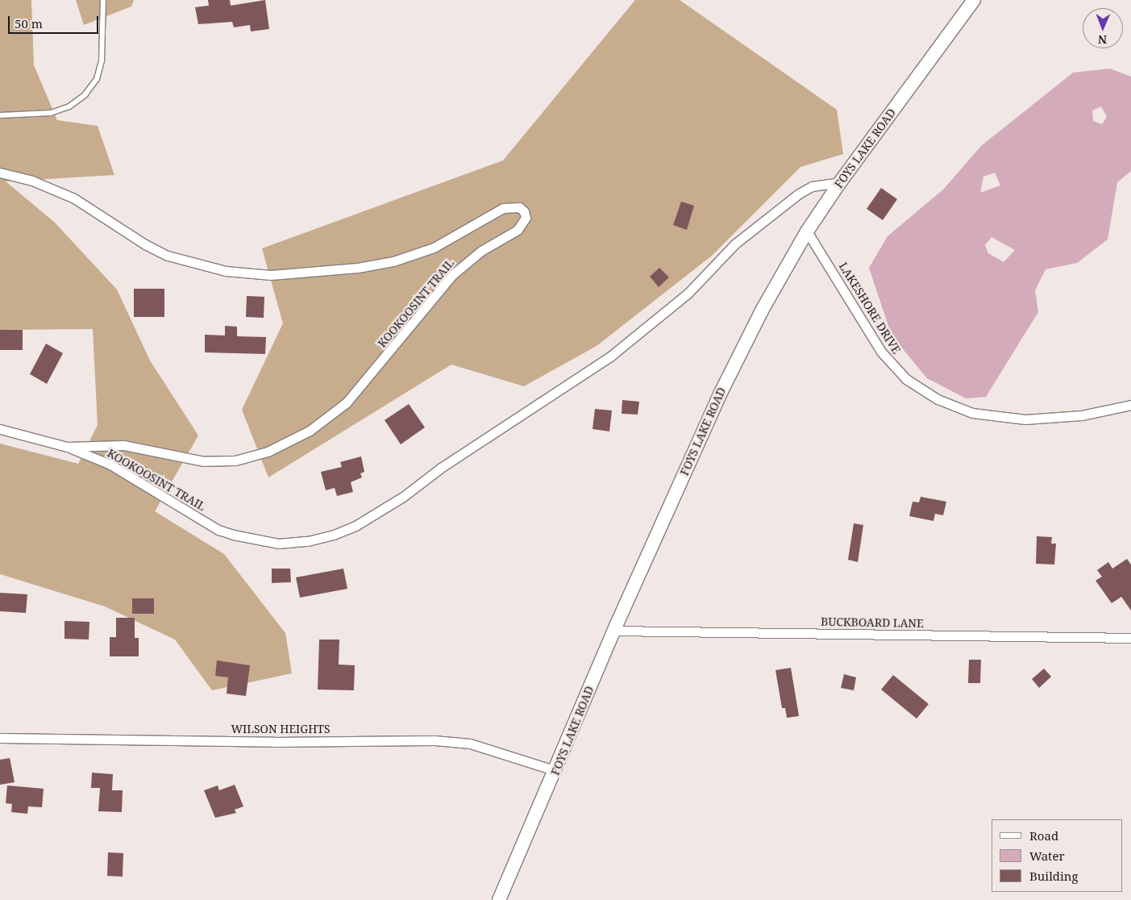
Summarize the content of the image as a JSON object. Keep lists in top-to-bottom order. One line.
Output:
{"streets":{"street":["FOYS LAKE ROAD","KOOKOOSINT TRAIL","LAKESHORE DRIVE","BUCKBOARD LANE","WILSON HEIGHTS"]},"crossings":[["FOYS LAKE ROAD","KOOKOOSINT TRAIL"],["FOYS LAKE ROAD","LAKESHORE DRIVE"],["FOYS LAKE ROAD","BUCKBOARD LANE"],["FOYS LAKE ROAD","WILSON HEIGHTS"]],"legend":["Road","Water","Building"],"scale_bar":"50 m","north":"bottom"}
